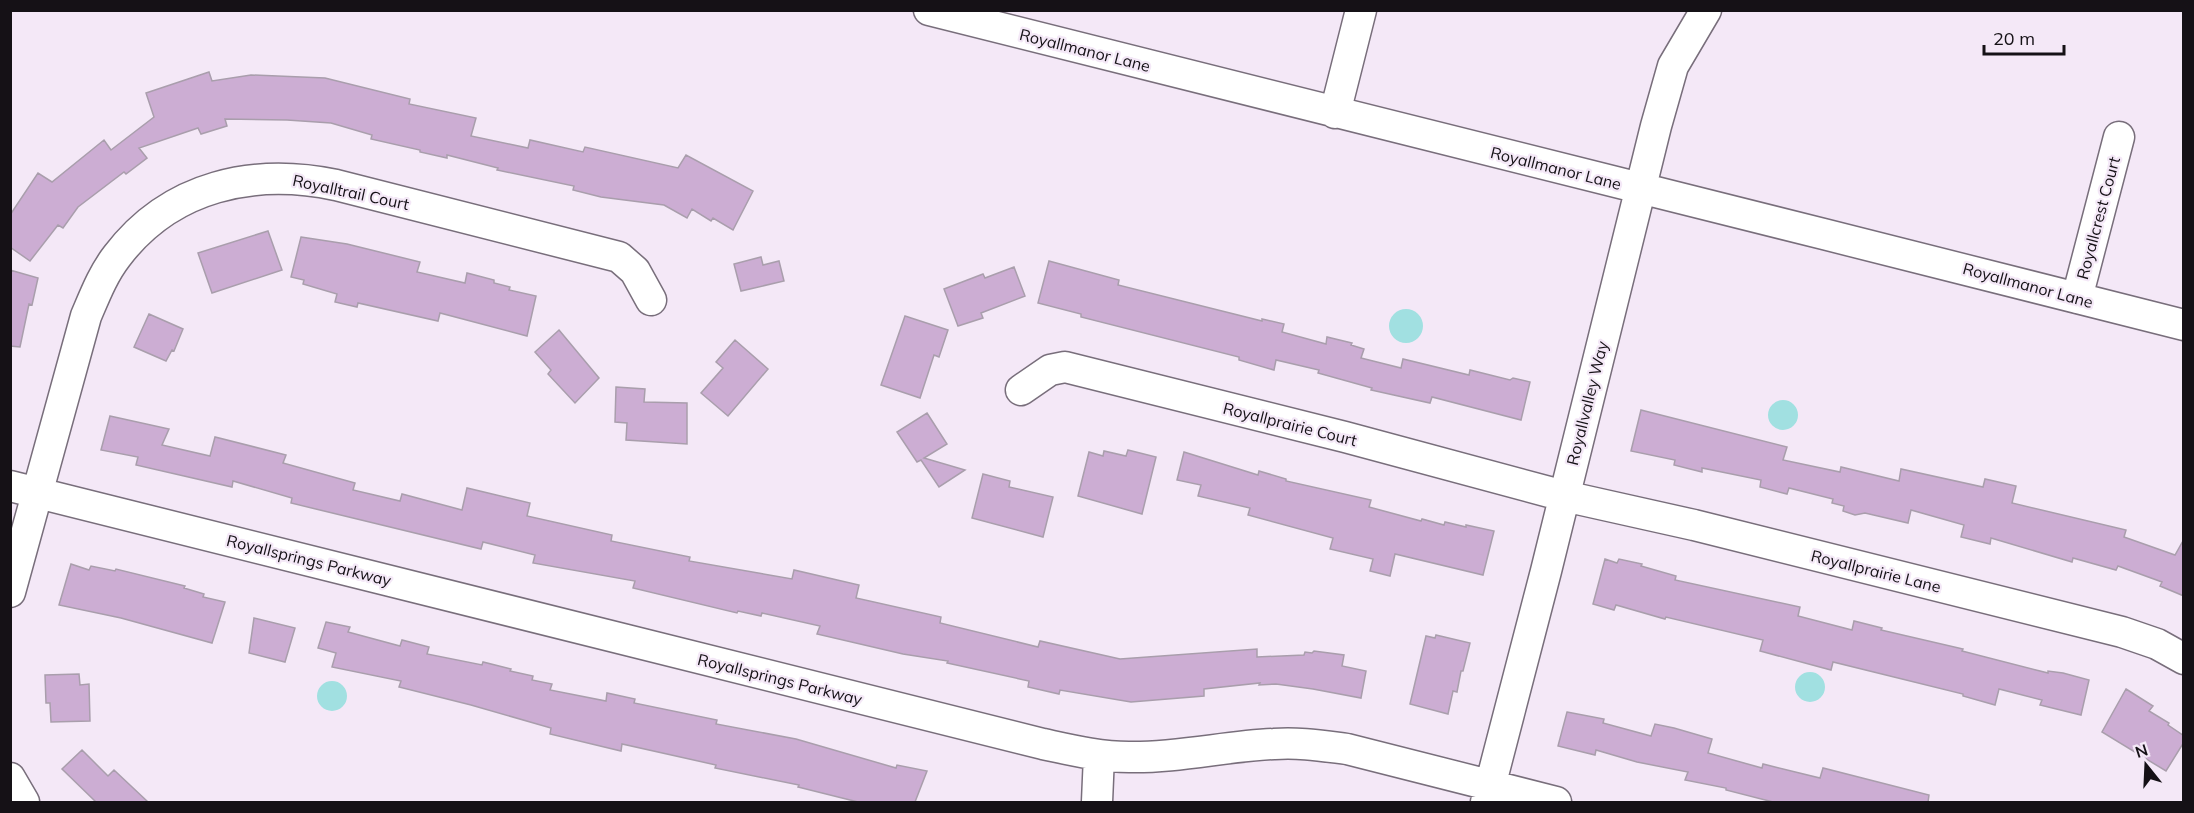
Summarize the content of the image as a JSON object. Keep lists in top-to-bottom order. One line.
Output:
{"streets":{"street":["Royallmanor Lane","Royalltrail Court","Royallcrest Court","Royallvalley Way","Royallprairie Court","Royallsprings Parkway","Royallprairie Lane"]},"crossings":[["Royallmanor Lane","Royallcrest Court"],["Royallmanor Lane","Royallvalley Way"],["Royalltrail Court","Royallsprings Parkway"],["Royallvalley Way","Royallprairie Court"],["Royallvalley Way","Royallsprings Parkway"],["Royallvalley Way","Royallprairie Lane"],["Royallprairie Court","Royallprairie Lane"]],"scale_bar":"20 m","north":"top"}
